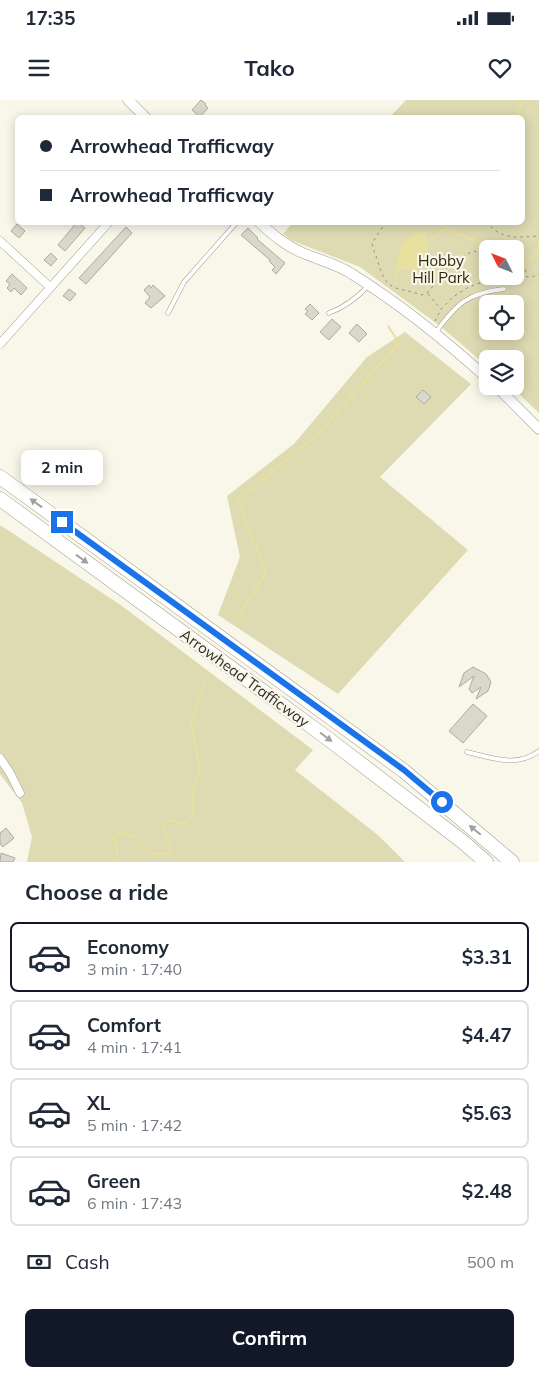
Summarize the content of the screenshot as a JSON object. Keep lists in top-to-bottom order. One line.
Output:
{"streets":{"highway":["Arrowhead Trafficway"]},"parks":["Hobby Hill Park"],"north":"top left","page":{"status":"17:35","header":"Tako","banner":["Arrowhead Trafficway","Arrowhead Trafficway"],"bubble":"2 min","heading":"Choose a ride","list":[{"name":"Economy","note":"3 min · 17:40","value":"$3.31"},{"name":"Comfort","note":"4 min · 17:41","value":"$4.47"},{"name":"XL","note":"5 min · 17:42","value":"$5.63"},{"name":"Green","note":"6 min · 17:43","value":"$2.48"}],"pay":["Cash","500 m"],"buttons":"Confirm"}}
